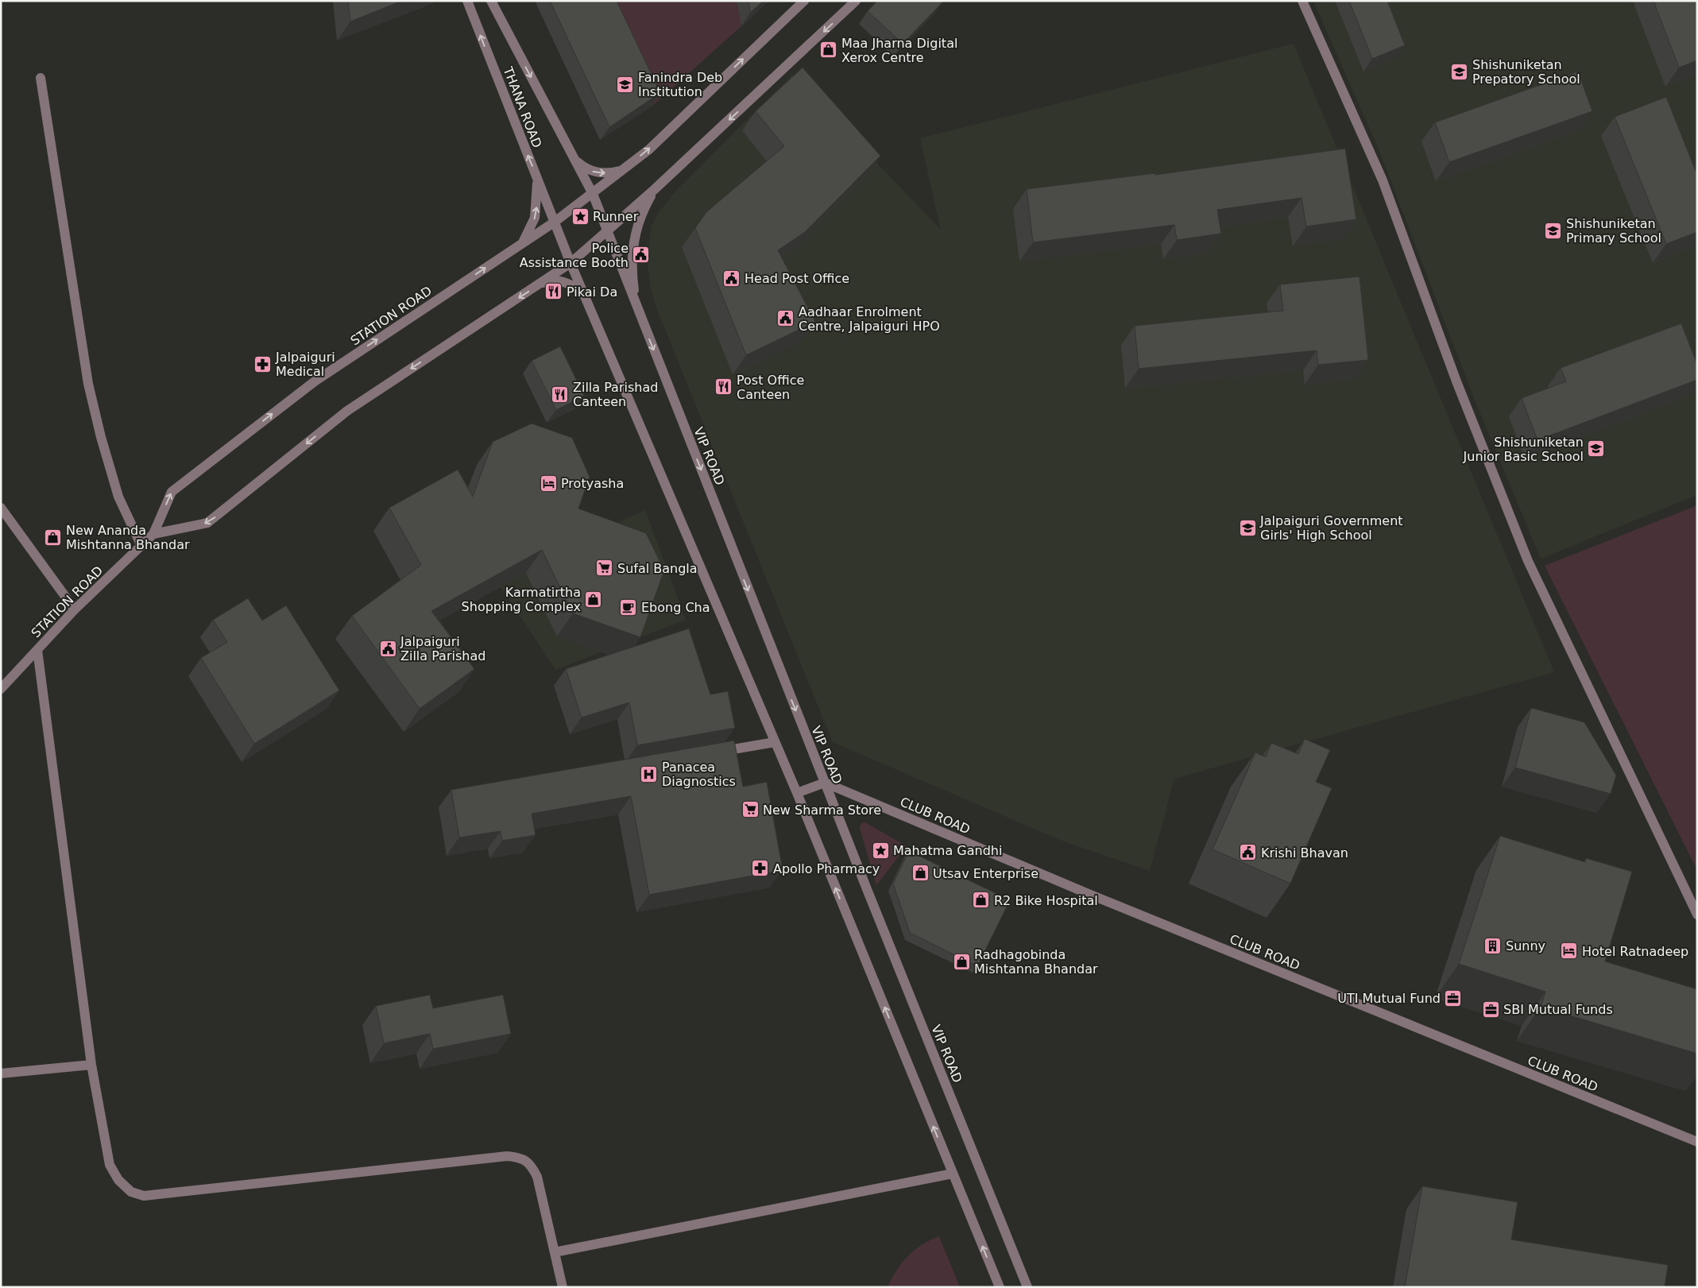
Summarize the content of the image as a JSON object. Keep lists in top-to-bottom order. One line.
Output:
{"streets":{"street":["THANA ROAD","STATION ROAD","VIP ROAD","CLUB ROAD"]},"crossings":[["THANA ROAD","STATION ROAD"],["THANA ROAD","VIP ROAD"],["VIP ROAD","CLUB ROAD"]],"places":{"shop":["Maa Jharna Digital Xerox Centre","New Ananda Mishtanna Bhandar","Karmatirtha Shopping Complex","Utsav Enterprise","R2 Bike Hospital","Radhagobinda Mishtanna Bhandar"],"school or university":["Shishuniketan Prepatory School","Fanindra Deb Institution","Shishuniketan Primary School","Shishuniketan Junior Basic School","Jalpaiguri Government Girls' High School"],"place":["Runner","Mahatma Gandhi"],"public building":["Police Assistance Booth","Head Post Office","Aadhaar Enrolment Centre, Jalpaiguri HPO","Jalpaiguri Zilla Parishad","Krishi Bhavan"],"restaurant":["Pikai Da","Post Office Canteen","Zilla Parishad Canteen"],"pharmacy":["Jalpaiguri Medical","Apollo Pharmacy"],"hotel":["Protyasha","Hotel Ratnadeep"],"supermarket":["Sufal Bangla","New Sharma Store"],"cafe":["Ebong Cha"],"hospital":["Panacea Diagnostics"],"building":["Sunny"],"office":["UTI Mutual Fund","SBI Mutual Funds"]}}
